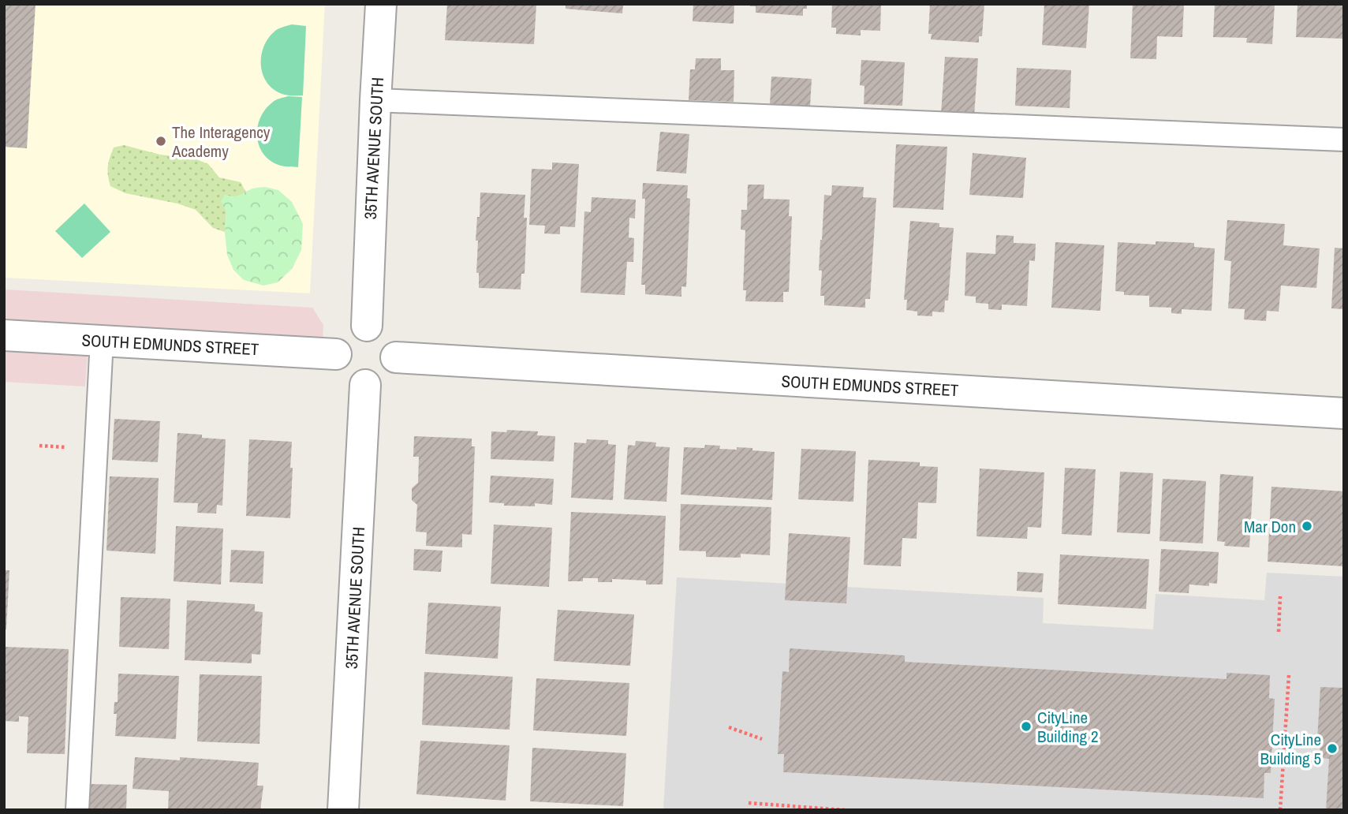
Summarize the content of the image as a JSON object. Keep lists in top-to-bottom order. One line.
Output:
{"streets":{"street":["35TH AVENUE SOUTH","SOUTH EDMUNDS STREET"]},"crossings":[["35TH AVENUE SOUTH","SOUTH EDMUNDS STREET"]],"places":["The Interagency Academy","Mar Don","CityLine Building 2","CityLine Building 5"]}
